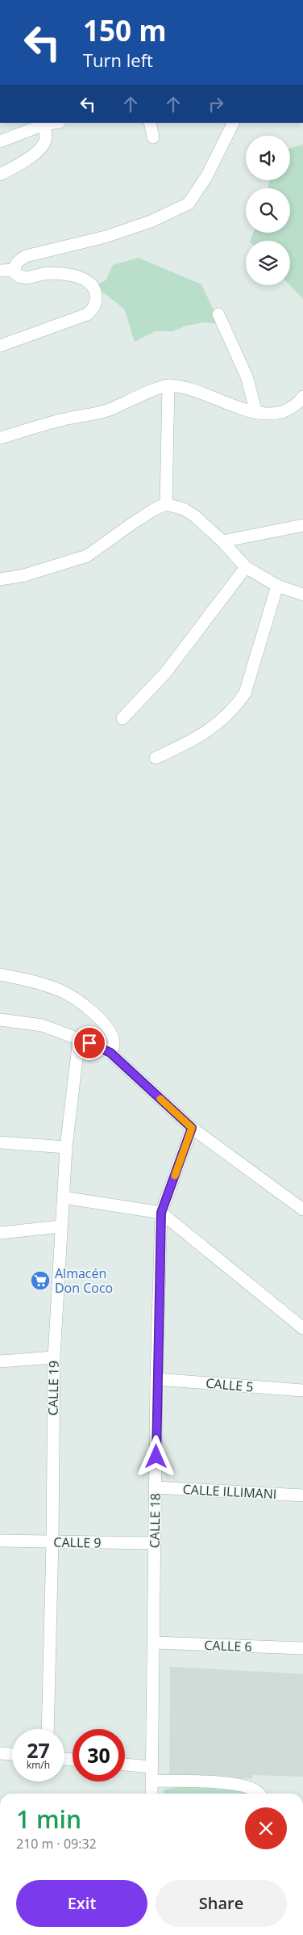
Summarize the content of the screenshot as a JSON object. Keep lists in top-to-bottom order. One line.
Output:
{"streets":{"street":["CALLE 5","CALLE 19","CALLE ILLIMANI","CALLE 18","CALLE 9","CALLE 6"]},"crossings":[["CALLE 5","CALLE 18"],["CALLE 19","CALLE 9"],["CALLE ILLIMANI","CALLE 18"],["CALLE 18","CALLE 9"],["CALLE 18","CALLE 6"]],"places":{"supermarket":["Almacén Don Coco"]},"page":{"turn":["150 m","Turn left"],"speed":"27 km/h","limit":"30","heading":["1 min","210 m · 09:32"],"buttons":["Exit","Share"]}}
